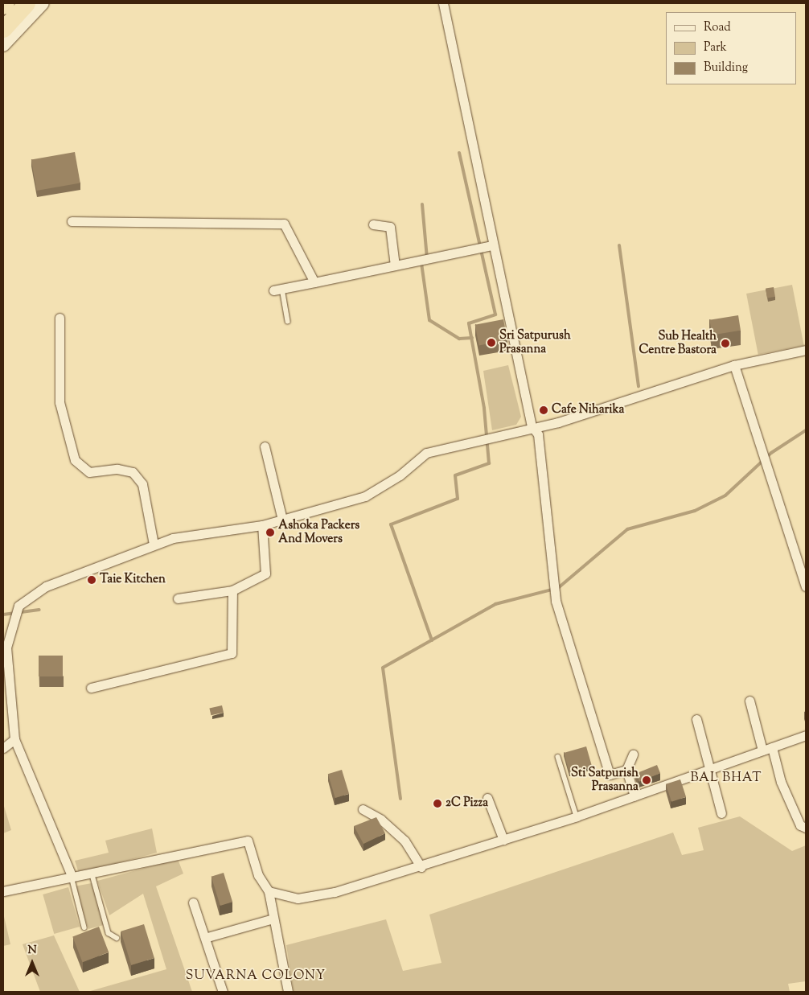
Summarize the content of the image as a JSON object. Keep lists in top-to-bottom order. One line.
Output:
{"districts":["BAL BHAT","SUVARNA COLONY"],"places":["Sri Satpurush Prasanna","Sub Health Centre Bastora","Cafe Niharika","Ashoka Packers And Movers","Taie Kitchen","Sti Satpurish Prasanna","2C Pizza"],"legend":["Road","Park","Building"],"north":"top"}
